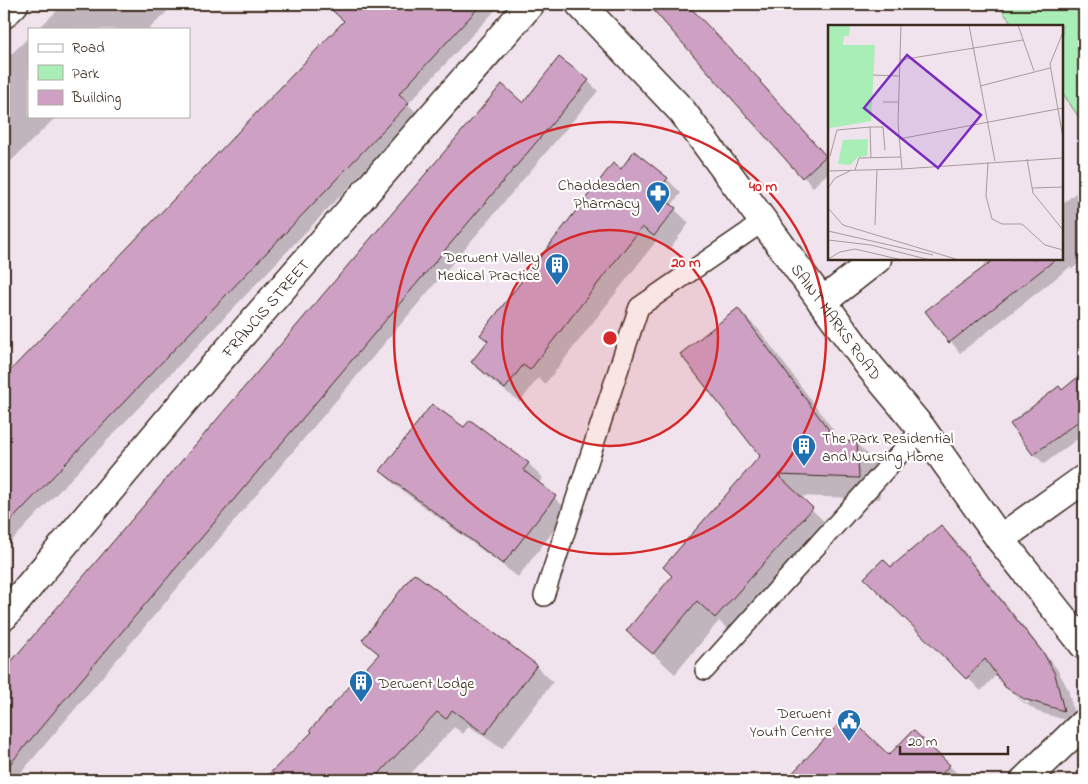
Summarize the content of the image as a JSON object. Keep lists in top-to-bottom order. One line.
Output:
{"streets":{"street":["FRANCIS STREET","SAINT MARKS ROAD"]},"places":{"pharmacy":["Chaddesden Pharmacy"],"building":["Derwent Valley Medical Practice","The Park Residential and Nursing Home","Derwent Lodge"],"public building":["Derwent Youth Centre"]},"legend":["Road","Park","Building"],"scale_bar":"20 m","rings":["40 m","20 m"]}
